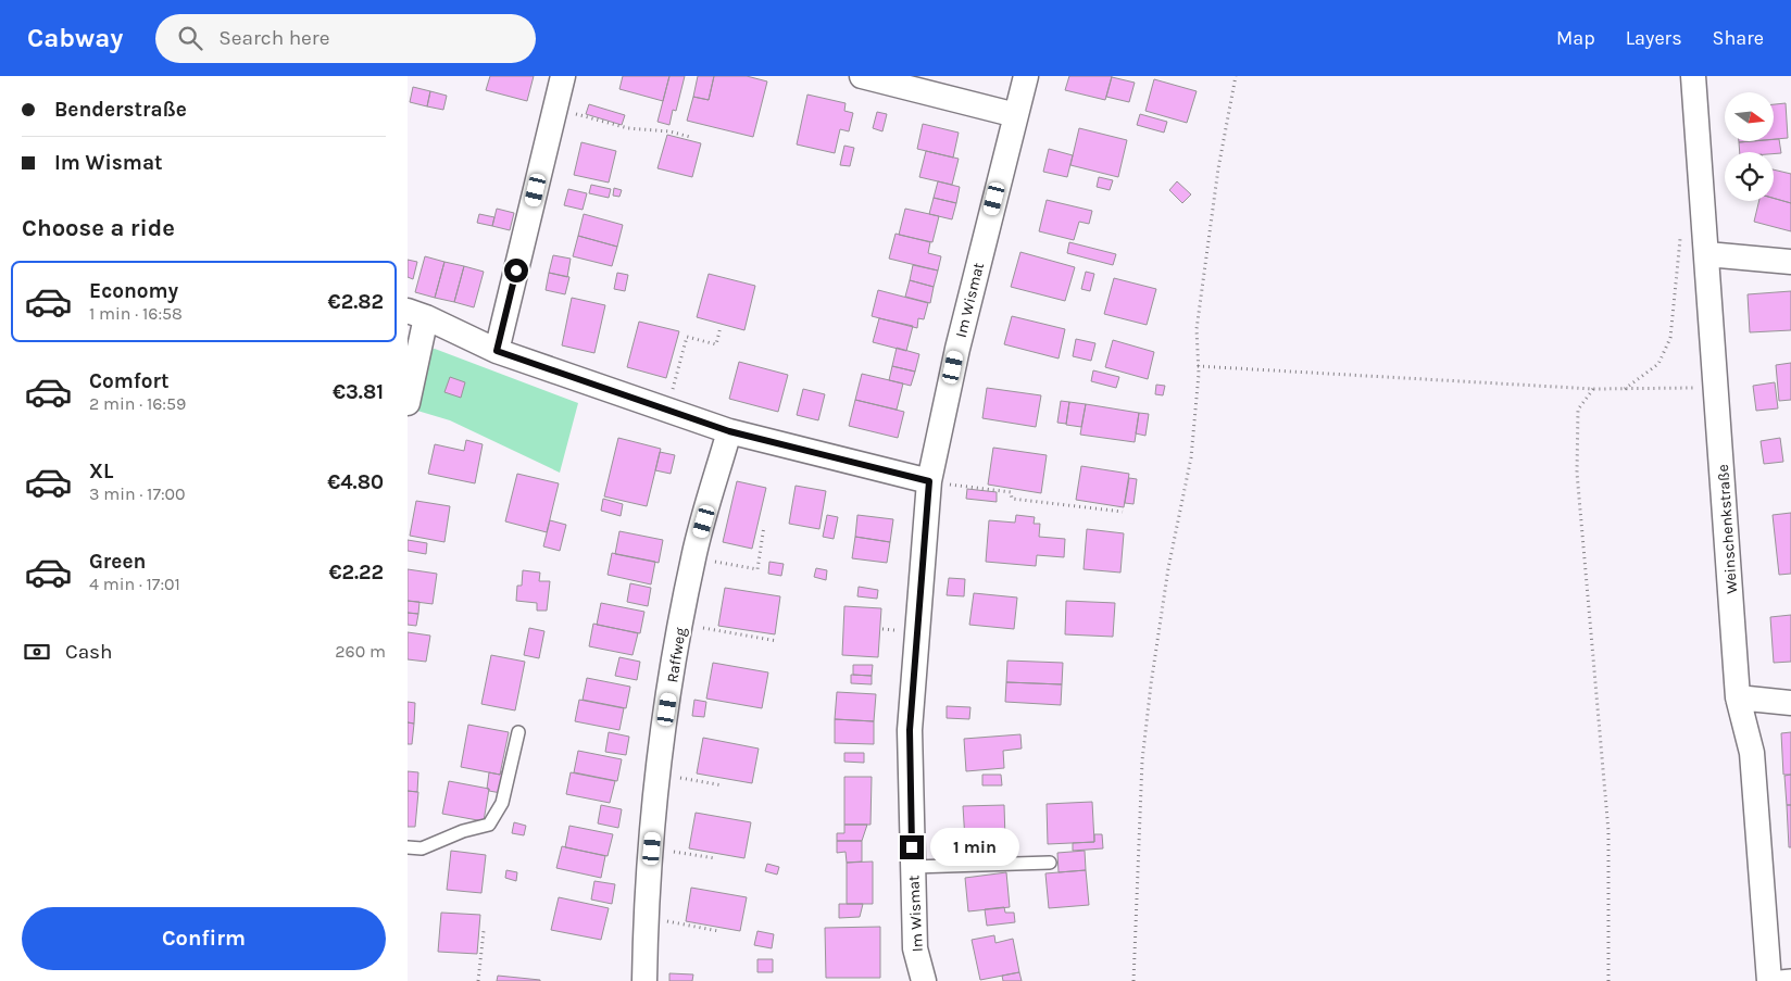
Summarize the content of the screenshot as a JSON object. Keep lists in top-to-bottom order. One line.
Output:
{"streets":{"street":["Im Wismat","Weinschenkstraße","Raffweg"]},"north":"right","page":{"header":"Cabway","search":"Search here","nav":["Map","Layers","Share"],"banner":["Benderstraße","Im Wismat"],"heading":"Choose a ride","list":[{"name":"Economy","note":"1 min · 16:58","value":"€2.82"},{"name":"Comfort","note":"2 min · 16:59","value":"€3.81"},{"name":"XL","note":"3 min · 17:00","value":"€4.80"},{"name":"Green","note":"4 min · 17:01","value":"€2.22"}],"pay":["Cash","260 m"],"bubble":"1 min","buttons":"Confirm"}}
